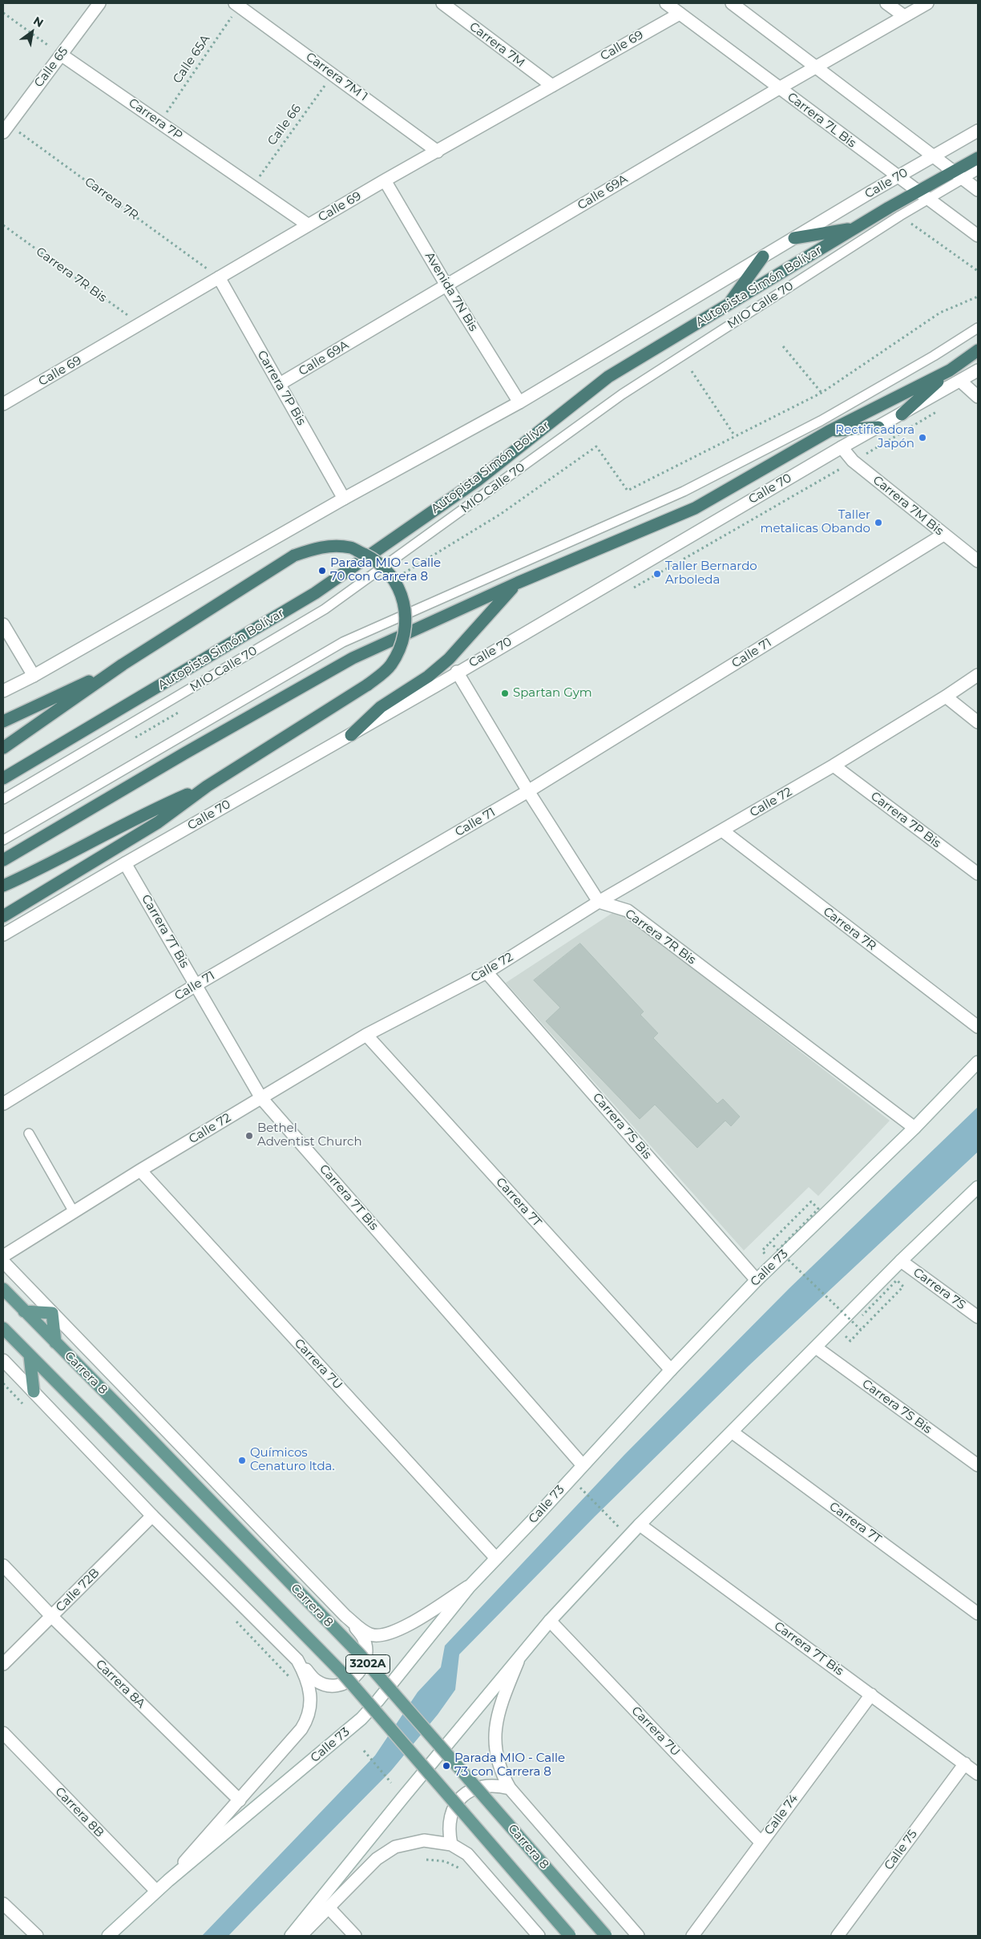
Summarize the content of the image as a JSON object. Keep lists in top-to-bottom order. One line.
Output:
{"streets":{"highway":["Autopista Simón Bolívar"],"main road":["Carrera 8","3202A"],"street":["Carrera 7M","Calle 69","Calle 65","Carrera 7M 1","Carrera 7P","Carrera 7L Bis","Calle 70","Calle 69A","Carrera 7R","Carrera 7R Bis","Avenida 7N Bis","Carrera 7P Bis","Carrera 7M Bis","Calle 71","Calle 72","Carrera 7T Bis","Carrera 7S Bis","Carrera 7T","Calle 73","Carrera 7S","Carrera 7U","Calle 72B","Carrera 8A","Carrera 8B","Calle 74","Calle 75"],"lane":["MIO Calle 70"],"path":["Calle 65A","Calle 66"]},"crossings":[["Carrera 7M","Calle 69"],["Calle 69","Carrera 7M 1"],["Calle 69","Carrera 7P"],["Calle 69","Carrera 7L Bis"],["Calle 69","Carrera 7R"],["Calle 69","Carrera 7R Bis"],["Calle 69","Avenida 7N Bis"],["Calle 69","Carrera 7P Bis"],["Calle 65A","Carrera 7M 1"],["Calle 65A","Carrera 7P"],["Calle 65","Carrera 7P"],["Calle 65","Carrera 7R"],["Carrera 7M 1","Calle 66"],["Carrera 7P","Calle 66"],["Carrera 7L Bis","Calle 70"],["Carrera 7L Bis","Calle 69A"],["Carrera 7L Bis","Autopista Simón Bolívar"],["Carrera 7L Bis","MIO Calle 70"],["Calle 70","Avenida 7N Bis"],["Calle 70","Carrera 7P Bis"],["Calle 70","Carrera 7M Bis"],["Calle 70","Carrera 7T Bis"],["Calle 69A","Avenida 7N Bis"],["Calle 69A","Carrera 7P Bis"],["Carrera 7R","Carrera 7P Bis"],["Carrera 7R","Calle 72"],["Carrera 7R Bis","Calle 72"],["Carrera 7R Bis","Calle 73"],["Autopista Simón Bolívar","MIO Calle 70"],["Carrera 7P Bis","Calle 72"],["Carrera 7M Bis","Calle 71"],["Calle 71","Carrera 7T Bis"],["Calle 72","Carrera 7T Bis"],["Calle 72","Carrera 7S Bis"],["Calle 72","Carrera 7T"],["Calle 72","Carrera 7U"],["Carrera 7T Bis","Calle 73"],["Carrera 7T Bis","Calle 74"],["Carrera 7T Bis","Calle 75"],["Carrera 7S Bis","Calle 73"],["Carrera 7T","Calle 73"],["Calle 73","Carrera 7U"],["Calle 73","Carrera 8"],["Calle 73","Carrera 8B"],["Carrera 7U","Calle 74"],["Calle 72B","Carrera 8A"]],"places":["Rectificadora Japón","Taller metalicas Obando","Parada MIO - Calle 70 con Carrera 8","Taller Bernardo Arboleda","Spartan Gym","Bethel Adventist Church","Químicos Cenaturo ltda.","Parada MIO - Calle 73 con Carrera 8"],"north":"top right"}
